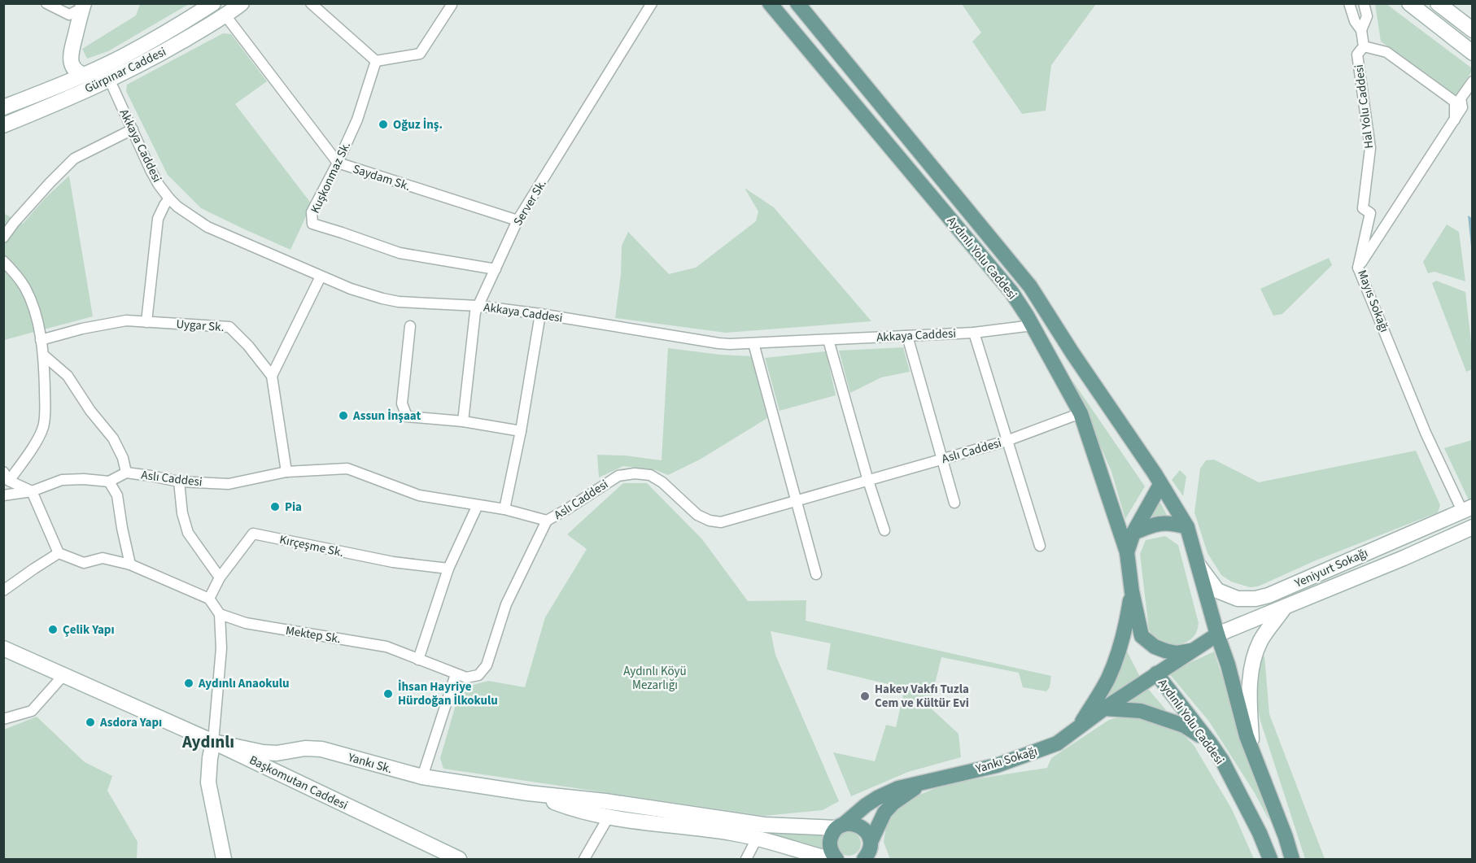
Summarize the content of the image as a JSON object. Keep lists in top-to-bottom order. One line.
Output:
{"streets":{"main road":["Aydınlı Yolu Caddesi","Yankı Sokağı"],"street":["Gürpınar Caddesi","Hal Yolu Caddesi","Akkaya Caddesi","Kuşkonmaz Sk.","Saydam Sk.","Server Sk.","Mayıs Sokağı","Uygar Sk.","Aslı Caddesi","Kırçeşme Sk.","Yeniyurt Sokağı","Mektep Sk.","Yankı Sk.","Başkomutan Caddesi"]},"crossings":[["Gürpınar Caddesi","Akkaya Caddesi"],["Gürpınar Caddesi","Saydam Sk."],["Hal Yolu Caddesi","Mayıs Sokağı"],["Akkaya Caddesi","Server Sk."],["Akkaya Caddesi","Aydınlı Yolu Caddesi"],["Kuşkonmaz Sk.","Saydam Sk."],["Kuşkonmaz Sk.","Server Sk."],["Saydam Sk.","Server Sk."],["Aydınlı Yolu Caddesi","Aslı Caddesi"],["Aydınlı Yolu Caddesi","Yeniyurt Sokağı"],["Aydınlı Yolu Caddesi","Yankı Sokağı"],["Mayıs Sokağı","Yeniyurt Sokağı"],["Uygar Sk.","Aslı Caddesi"],["Aslı Caddesi","Mektep Sk."],["Yankı Sokağı","Yankı Sk."],["Yankı Sk.","Başkomutan Caddesi"]],"districts":["Aydınlı"],"parks":["Aydınlı Köyü Mezarlığı"],"places":["Oğuz İnş.","Assun İnşaat","Pia","Çelik Yapı","Aydınlı Anaokulu","İhsan Hayriye Hürdoğan İlkokulu","Hakev Vakfı Tuzla Cem ve Kültür Evi","Asdora Yapı"]}
